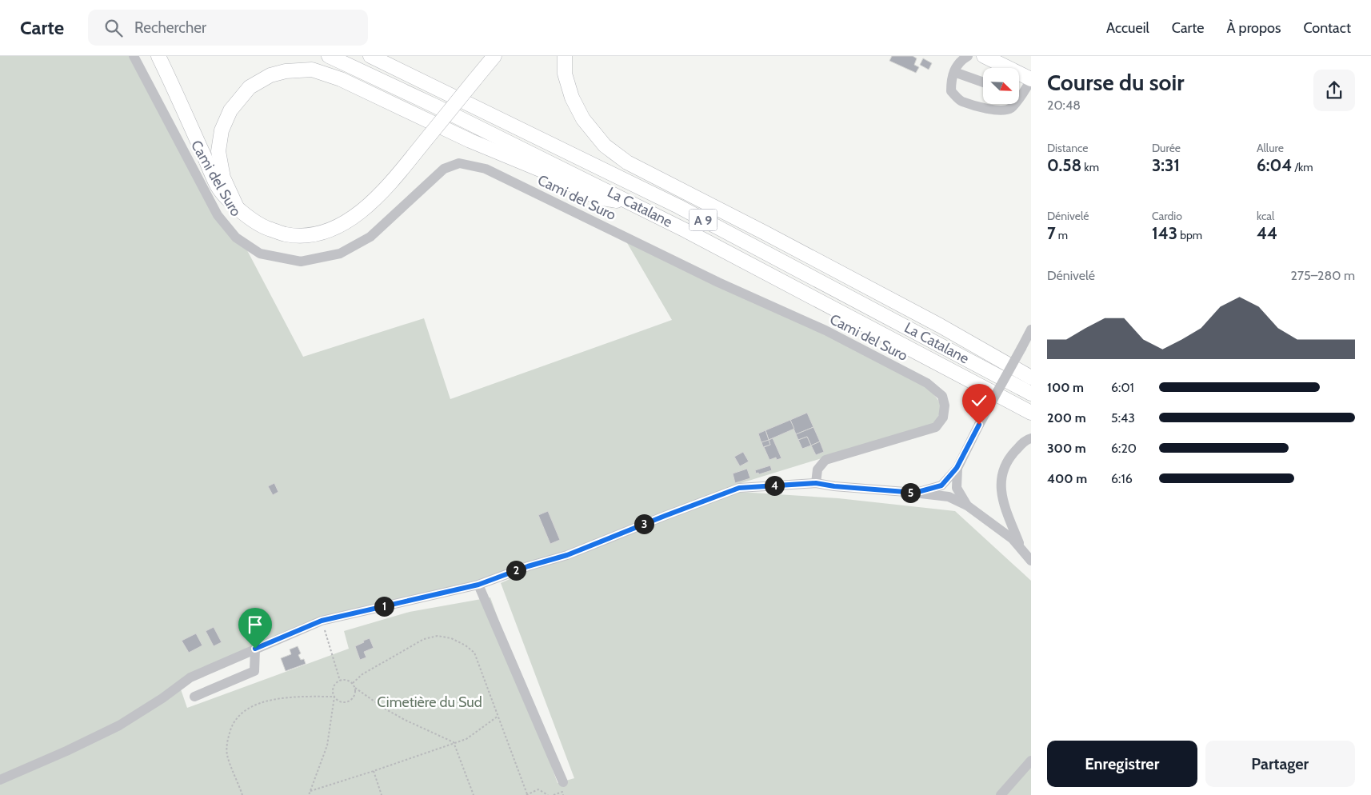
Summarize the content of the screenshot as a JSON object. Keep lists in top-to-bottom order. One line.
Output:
{"streets":{"highway":["La Catalane","A 9"],"street":["Cami del Suro"]},"parks":["Cimetière du Sud"],"north":"bottom right","page":{"header":"Carte","search":"Rechercher","nav":["Accueil","Carte","À propos","Contact"],"heading":["Course du soir","20:48"],"stats":[["Distance","0.58 km"],["Durée","3:31"],["Allure","6:04 /km"],["Dénivelé","7 m"],["Cardio","143 bpm"],["kcal","44"]],"chart":["Dénivelé","275–280 m"],"list":[{"name":"100 m","note":"6:01"},{"name":"200 m","note":"5:43"},{"name":"300 m","note":"6:20"},{"name":"400 m","note":"6:16"}],"pins":["4","5","3","2","1"],"buttons":["Enregistrer","Partager"]}}
